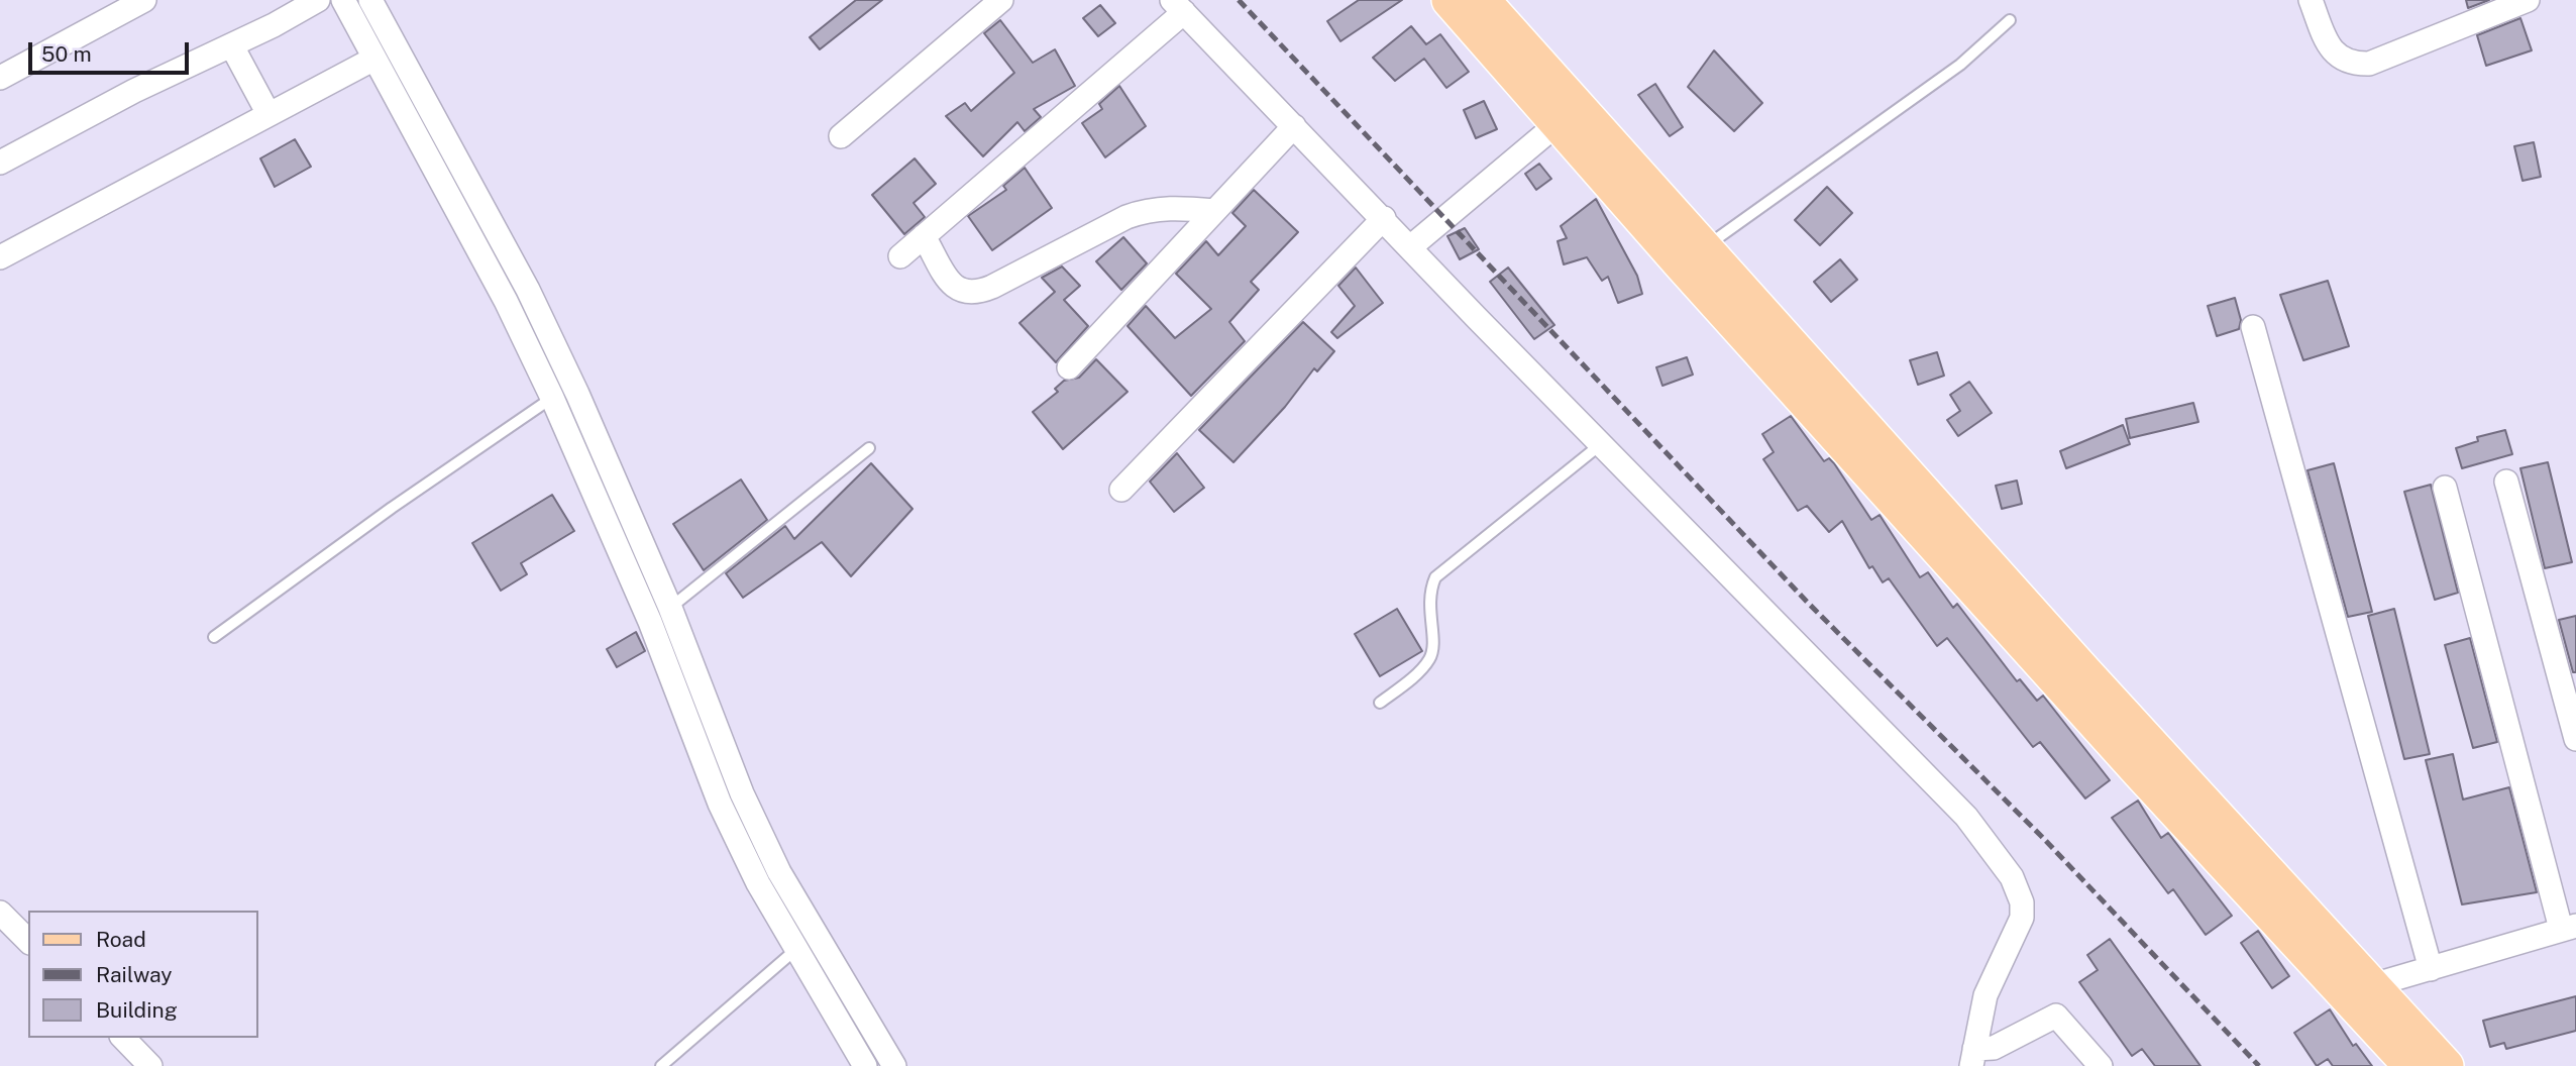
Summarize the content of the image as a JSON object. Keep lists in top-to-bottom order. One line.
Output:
{"legend":["Road","Railway","Building"],"scale_bar":"50 m"}
